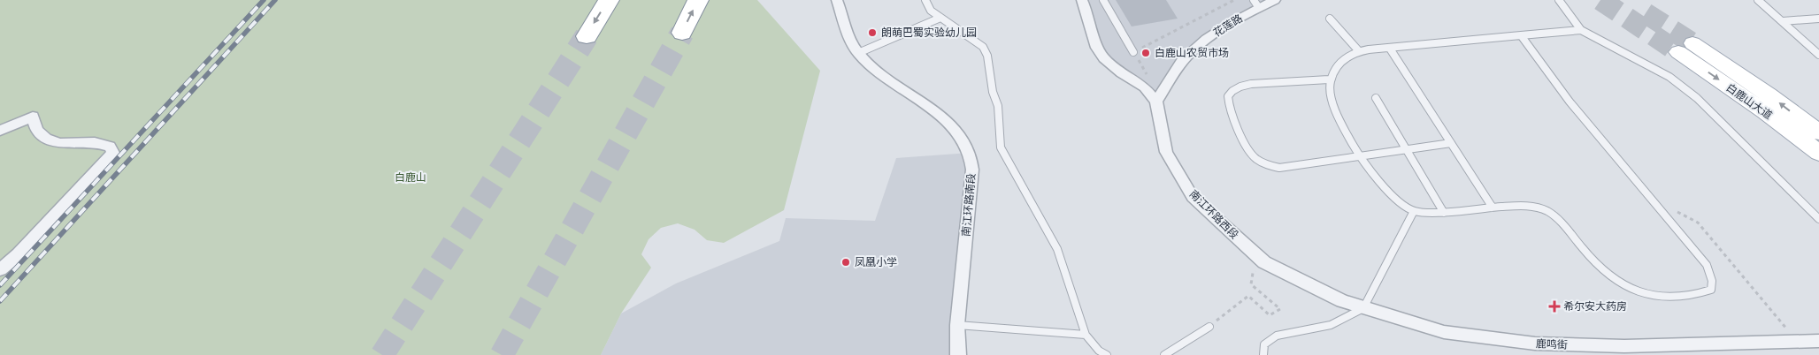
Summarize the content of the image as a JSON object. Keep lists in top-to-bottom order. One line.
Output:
{"streets":{"main road":["白鹿山大道"],"street":["花莲路","南江环路南段","南江环路西段","鹿鸣街"]},"crossings":[["花莲路","南江环路西段"],["南江环路西段","鹿鸣街"]],"parks":["白鹿山"],"places":{"other":["朗萌巴蜀实验幼儿园","白鹿山农贸市场","凤凰小学"],"health":["希尔安大药房"]}}
